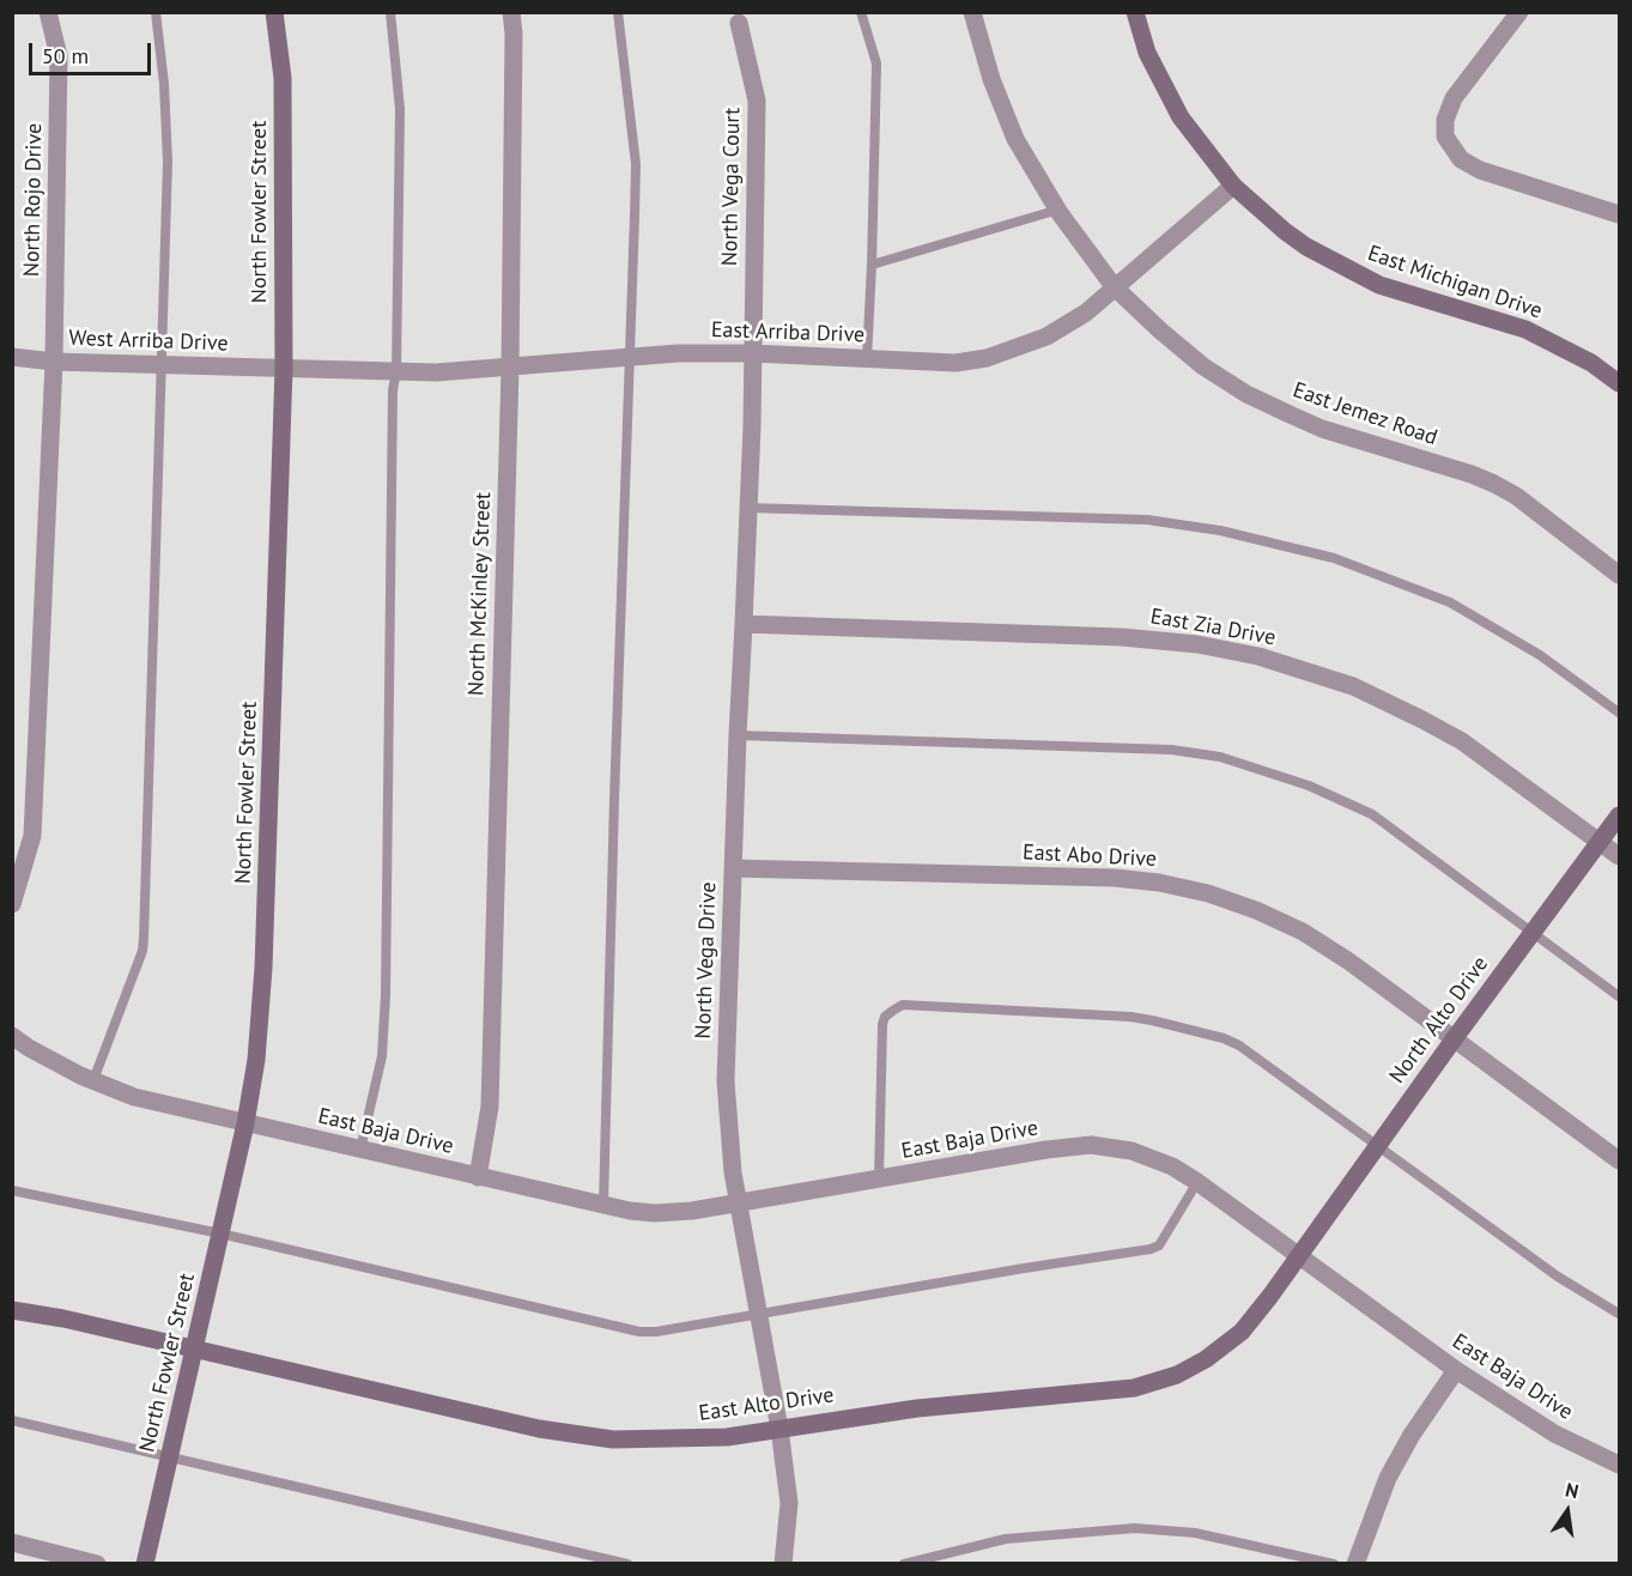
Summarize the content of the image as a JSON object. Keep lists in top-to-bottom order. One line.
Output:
{"streets":{"street":["North Vega Court","North Rojo Drive","North Fowler Street","East Michigan Drive","East Arriba Drive","West Arriba Drive","East Jemez Road","North McKinley Street","East Zia Drive","East Abo Drive","North Vega Drive","North Alto Drive","East Baja Drive","East Alto Drive"]},"crossings":[["North Vega Court","East Arriba Drive"],["North Vega Court","North Vega Drive"],["North Rojo Drive","West Arriba Drive"],["North Fowler Street","East Arriba Drive"],["North Fowler Street","West Arriba Drive"],["North Fowler Street","East Baja Drive"],["North Fowler Street","East Alto Drive"],["East Michigan Drive","East Arriba Drive"],["East Arriba Drive","West Arriba Drive"],["East Arriba Drive","East Jemez Road"],["East Arriba Drive","North McKinley Street"],["East Arriba Drive","North Vega Drive"],["North McKinley Street","East Baja Drive"],["East Zia Drive","North Vega Drive"],["East Zia Drive","North Alto Drive"],["East Abo Drive","North Vega Drive"],["East Abo Drive","North Alto Drive"],["North Vega Drive","East Baja Drive"],["North Vega Drive","East Alto Drive"],["North Alto Drive","East Baja Drive"],["North Alto Drive","East Alto Drive"],["East Baja Drive","East Alto Drive"]],"scale_bar":"50 m","north":"top"}
